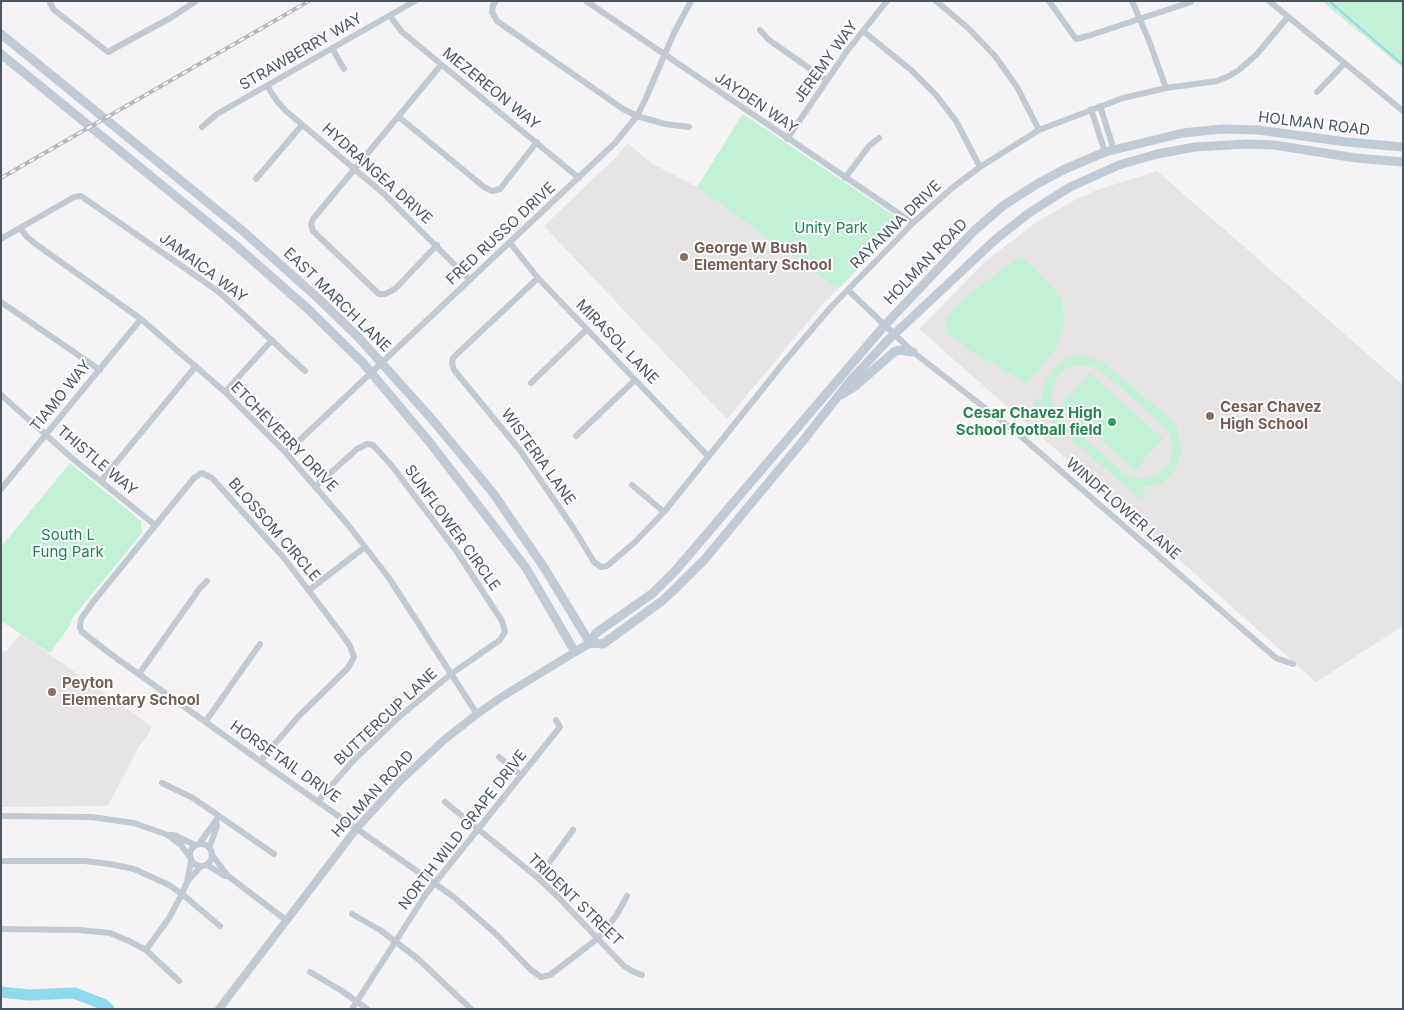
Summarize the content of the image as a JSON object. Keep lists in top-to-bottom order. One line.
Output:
{"streets":{"main road":["HOLMAN ROAD","EAST MARCH LANE"],"street":["STRAWBERRY WAY","JEREMY WAY","MEZEREON WAY","JAYDEN WAY","HYDRANGEA DRIVE","RAYANNA DRIVE","FRED RUSSO DRIVE","JAMAICA WAY","MIRASOL LANE","TIAMO WAY","ETCHEVERRY DRIVE","WISTERIA LANE","THISTLE WAY","WINDFLOWER LANE","SUNFLOWER CIRCLE","BLOSSOM CIRCLE","BUTTERCUP LANE","HORSETAIL DRIVE","NORTH WILD GRAPE DRIVE","TRIDENT STREET"]},"crossings":[["STRAWBERRY WAY","MEZEREON WAY"],["STRAWBERRY WAY","HYDRANGEA DRIVE"],["JEREMY WAY","JAYDEN WAY"],["MEZEREON WAY","FRED RUSSO DRIVE"],["JAYDEN WAY","RAYANNA DRIVE"],["JAYDEN WAY","FRED RUSSO DRIVE"],["HOLMAN ROAD","EAST MARCH LANE"],["HOLMAN ROAD","ETCHEVERRY DRIVE"],["HOLMAN ROAD","WINDFLOWER LANE"],["HOLMAN ROAD","HORSETAIL DRIVE"],["HYDRANGEA DRIVE","FRED RUSSO DRIVE"],["RAYANNA DRIVE","MIRASOL LANE"],["RAYANNA DRIVE","WISTERIA LANE"],["RAYANNA DRIVE","WINDFLOWER LANE"],["FRED RUSSO DRIVE","EAST MARCH LANE"],["FRED RUSSO DRIVE","MIRASOL LANE"],["FRED RUSSO DRIVE","ETCHEVERRY DRIVE"],["JAMAICA WAY","ETCHEVERRY DRIVE"],["MIRASOL LANE","WISTERIA LANE"],["TIAMO WAY","ETCHEVERRY DRIVE"],["TIAMO WAY","THISTLE WAY"],["ETCHEVERRY DRIVE","SUNFLOWER CIRCLE"],["ETCHEVERRY DRIVE","BUTTERCUP LANE"],["THISTLE WAY","BLOSSOM CIRCLE"],["SUNFLOWER CIRCLE","BUTTERCUP LANE"],["BLOSSOM CIRCLE","HORSETAIL DRIVE"],["BUTTERCUP LANE","HORSETAIL DRIVE"],["HORSETAIL DRIVE","NORTH WILD GRAPE DRIVE"],["HORSETAIL DRIVE","TRIDENT STREET"],["NORTH WILD GRAPE DRIVE","TRIDENT STREET"]],"parks":["Unity Park","South L Fung Park"],"places":["George W Bush Elementary School","Cesar Chavez High School","Cesar Chavez High School football field","Peyton Elementary School"]}
